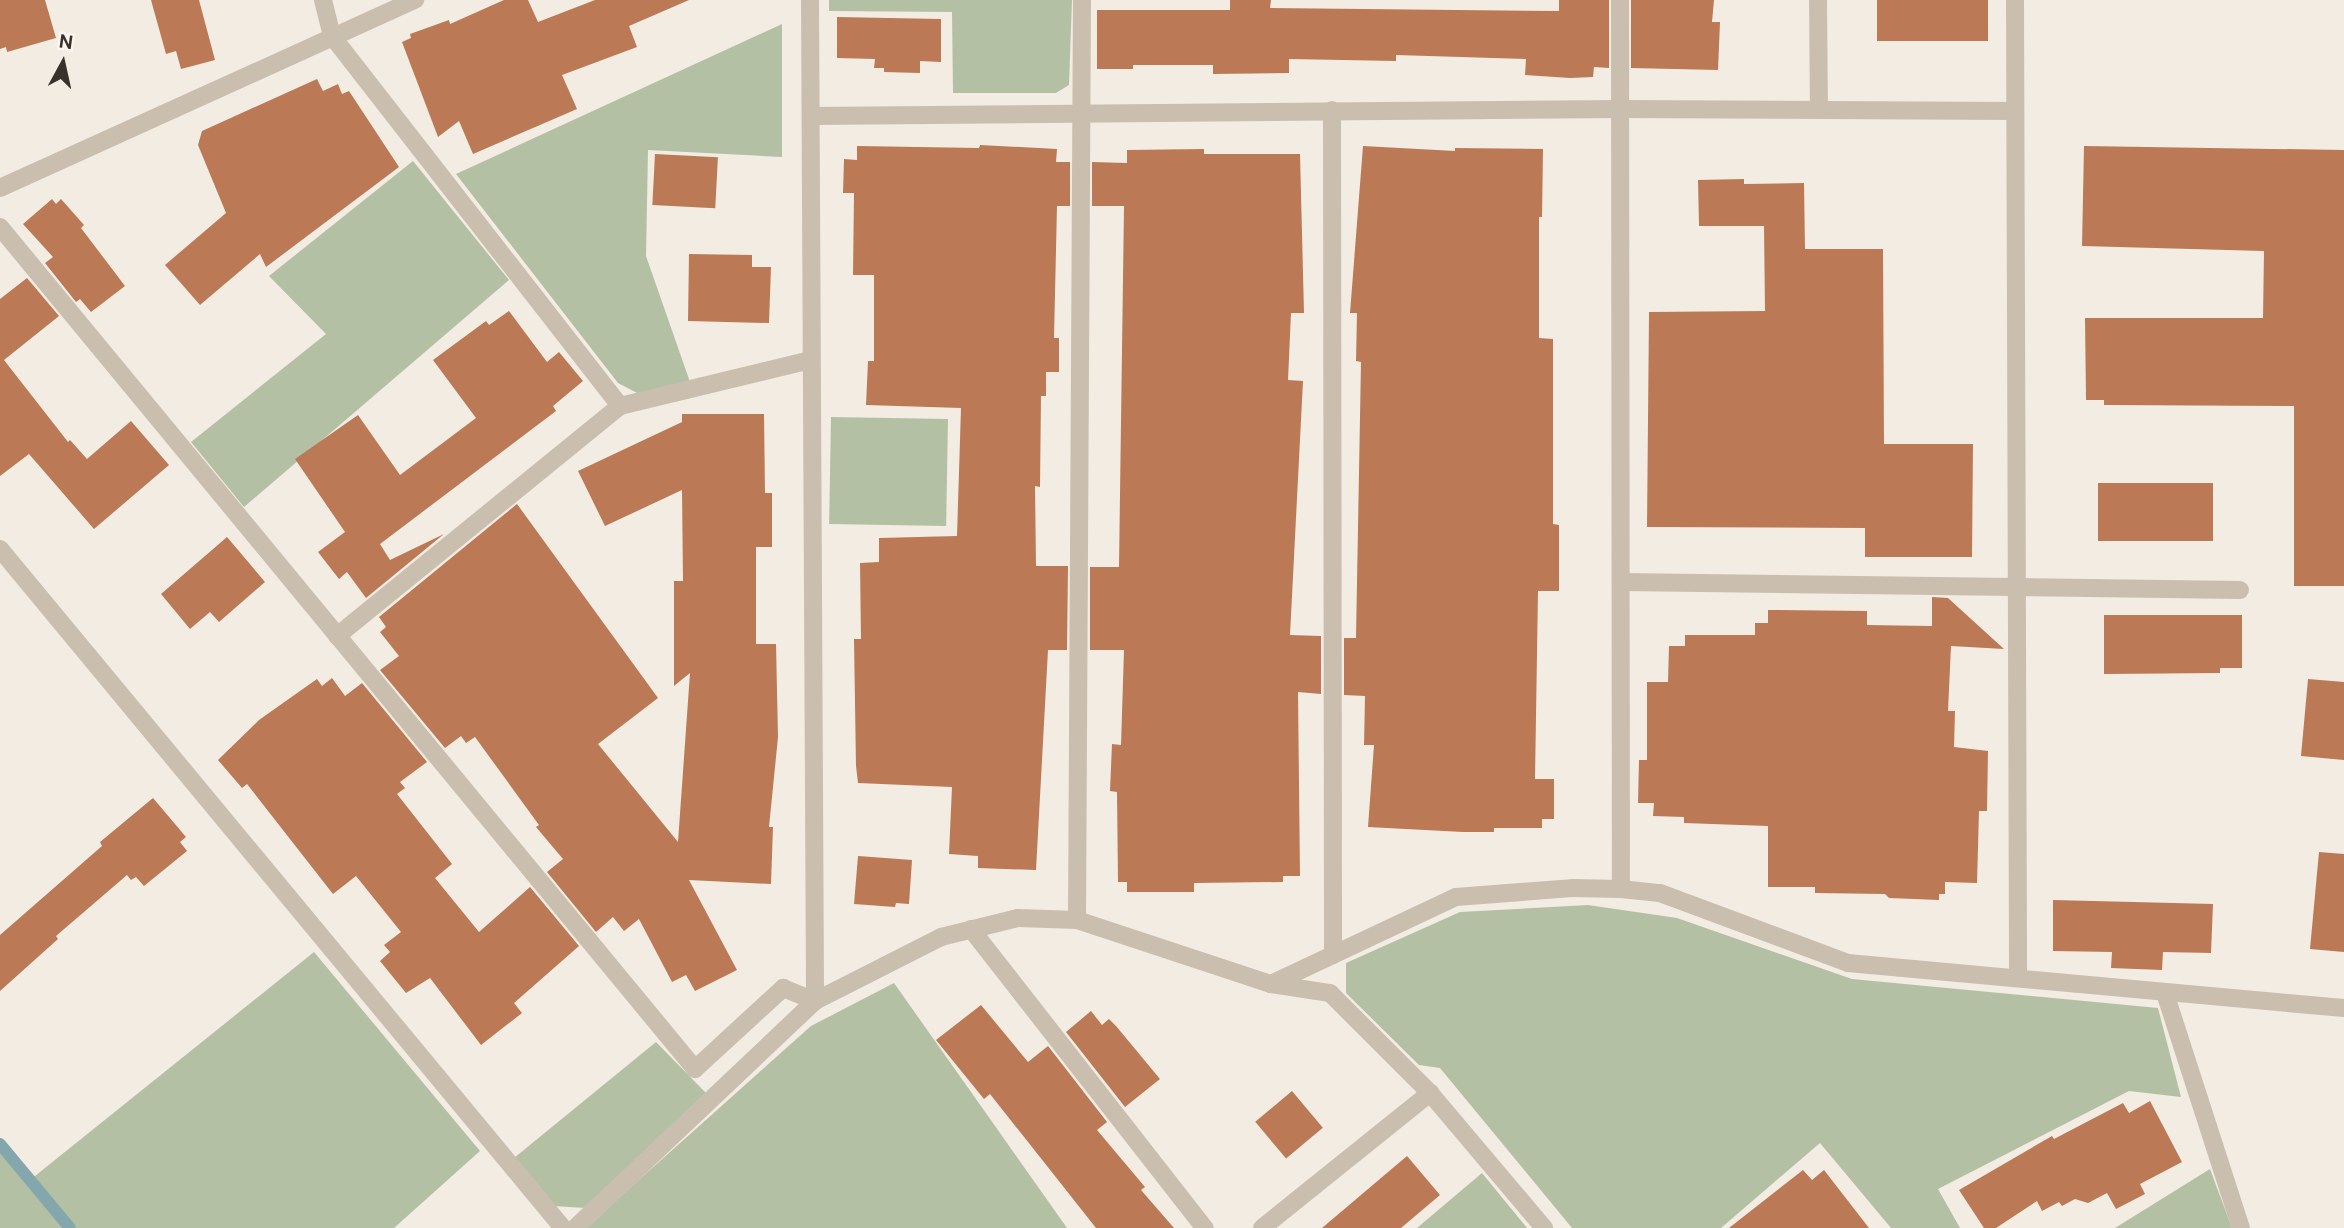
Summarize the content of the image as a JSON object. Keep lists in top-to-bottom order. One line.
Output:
{"north":"top"}
